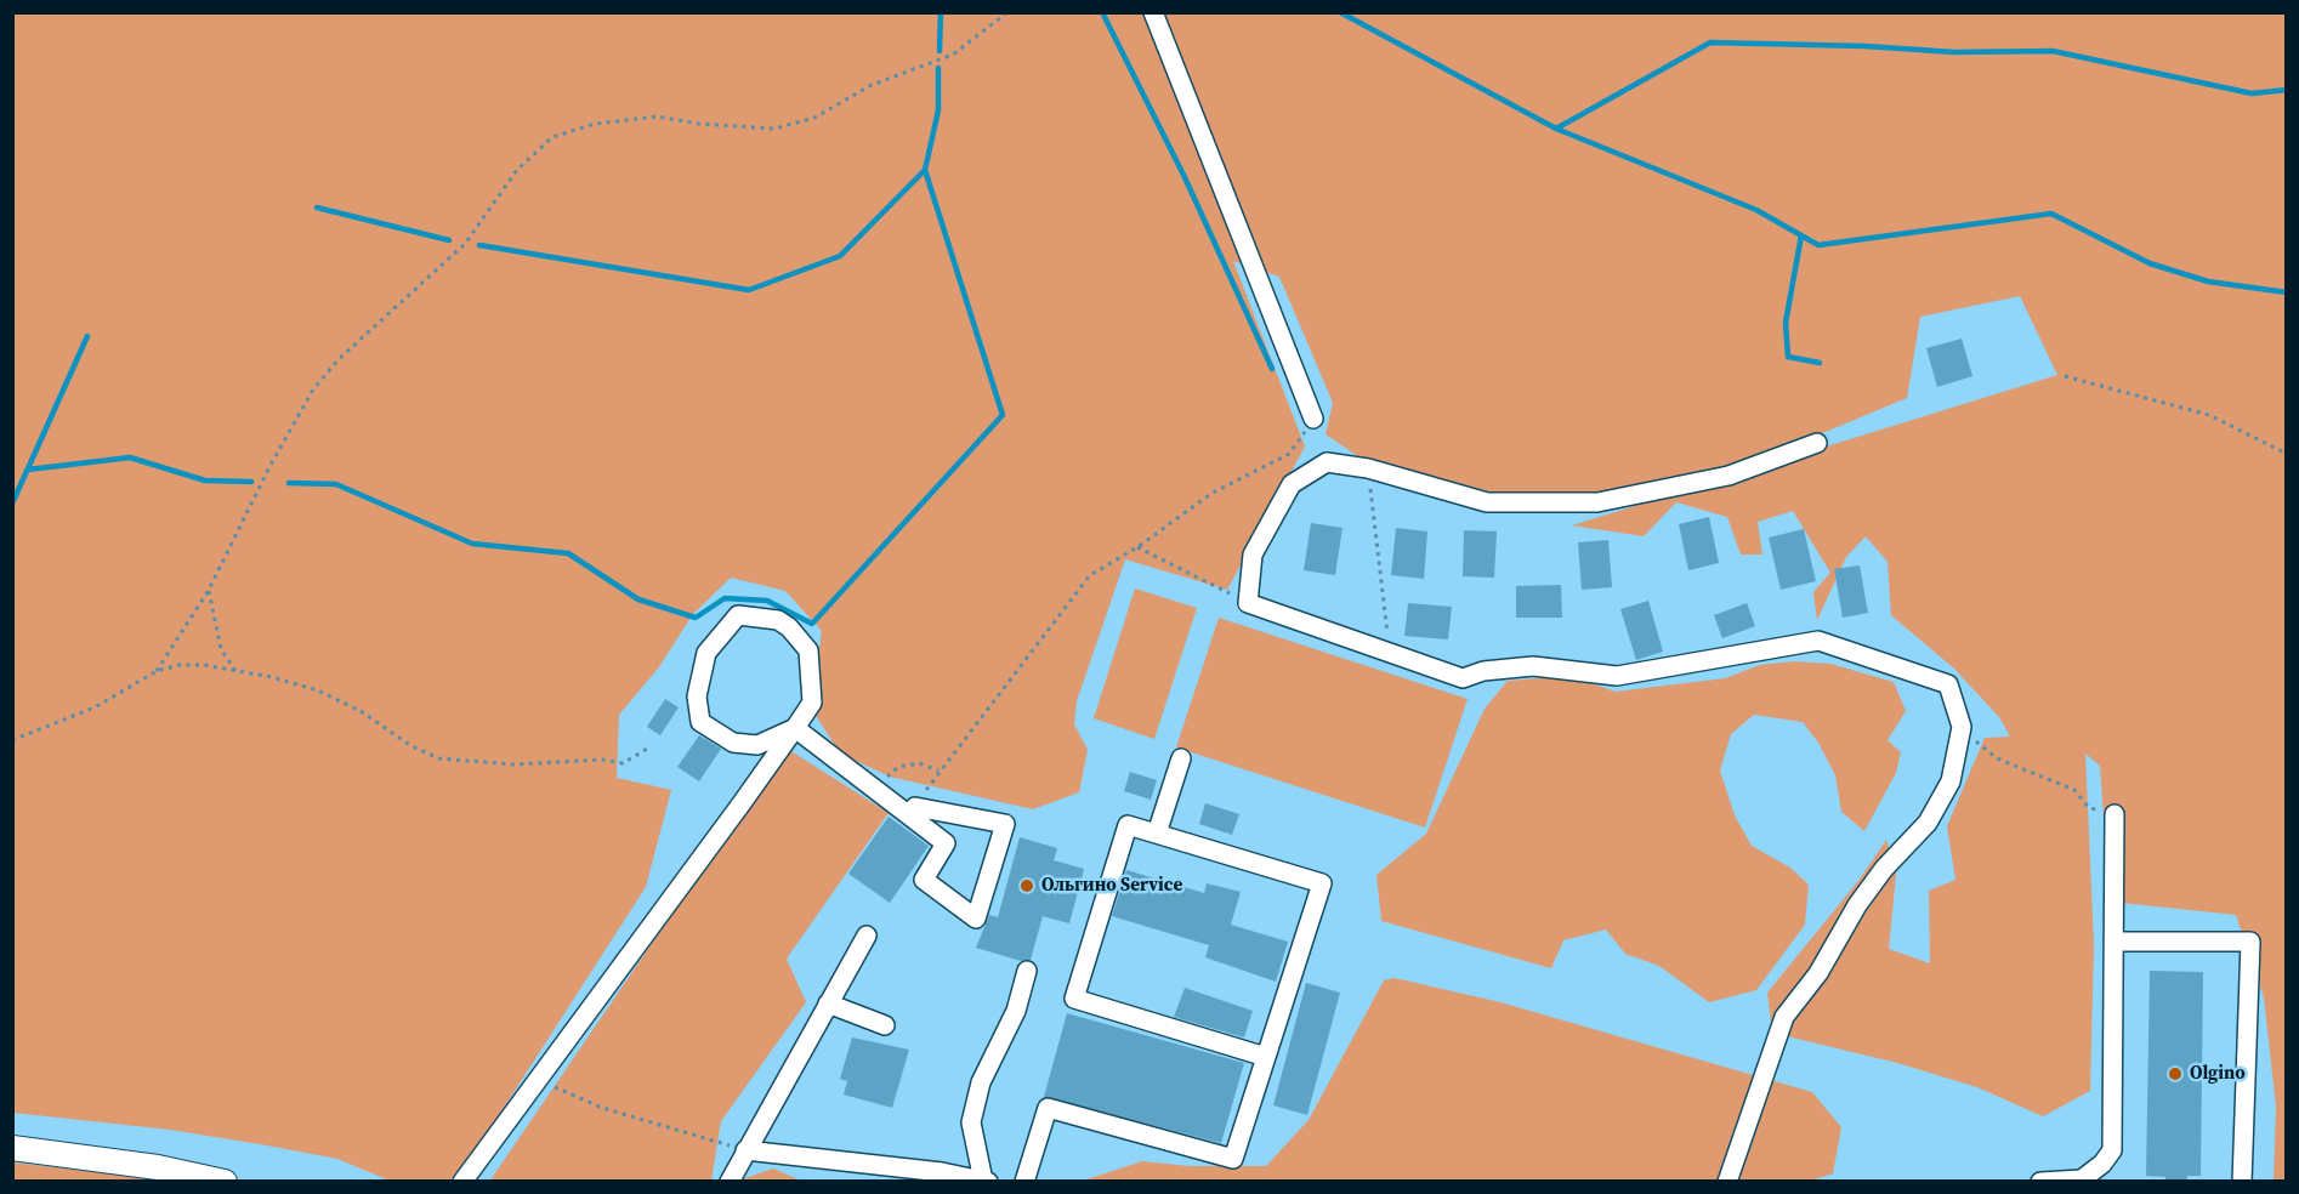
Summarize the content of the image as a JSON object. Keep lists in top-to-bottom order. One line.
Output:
{"places":["Ольгино Service","Olgino"]}
